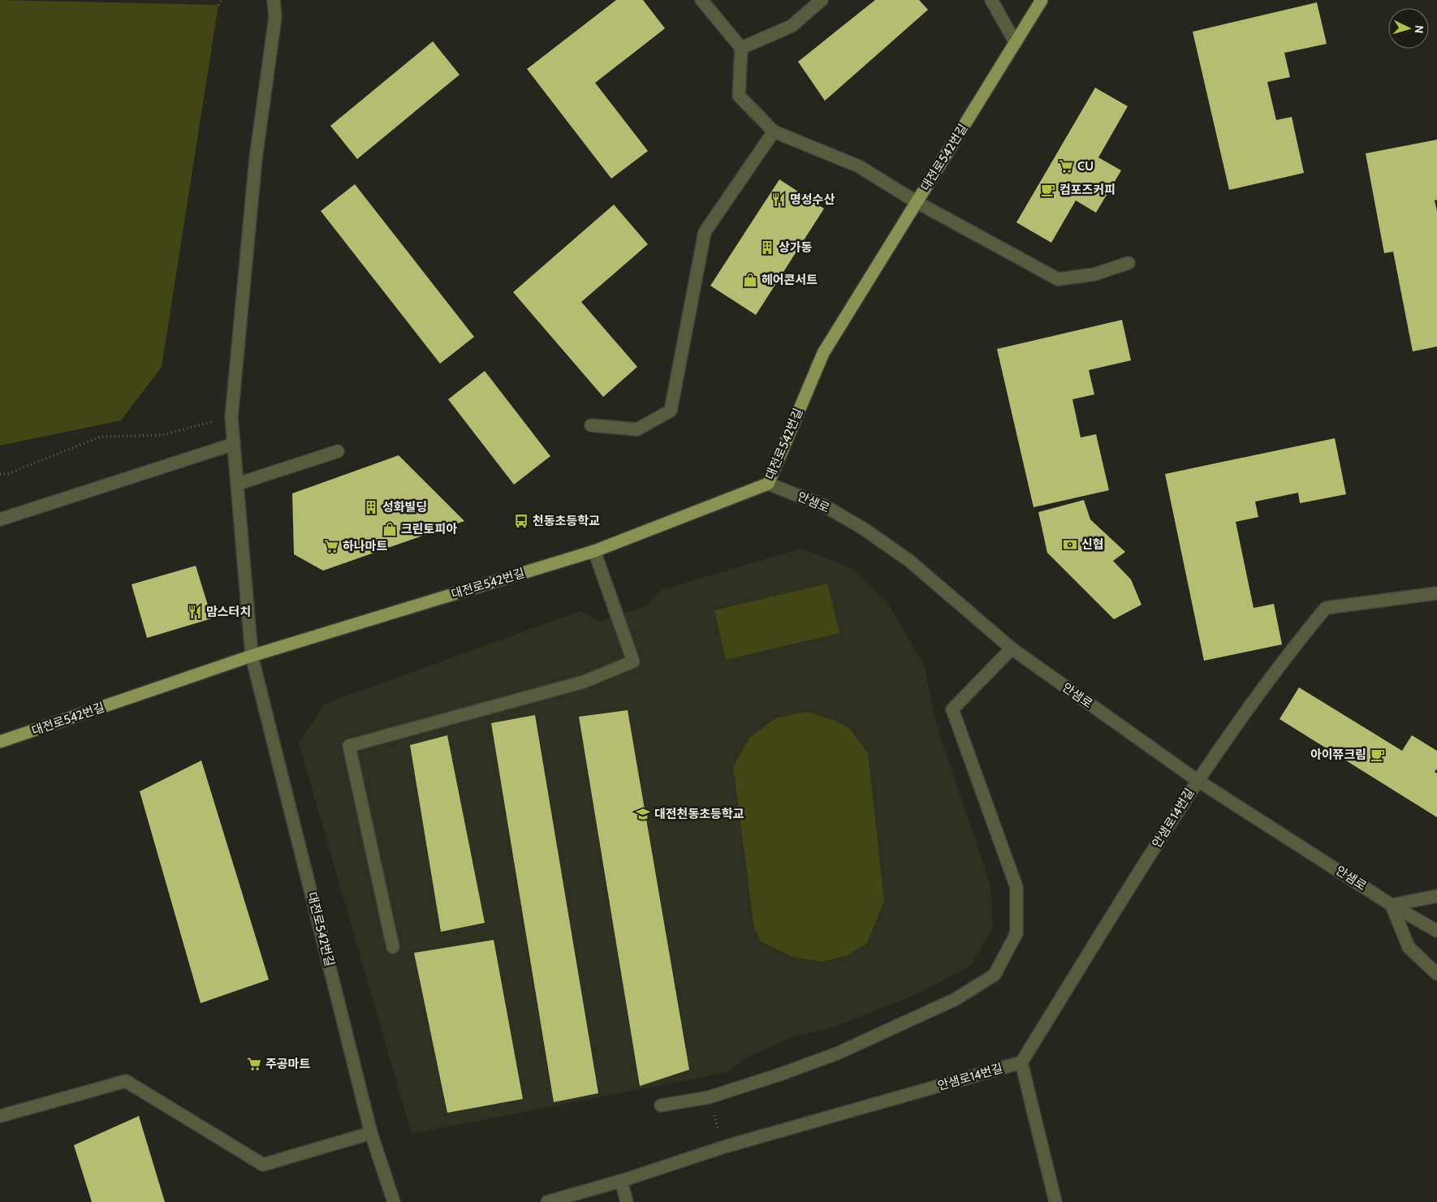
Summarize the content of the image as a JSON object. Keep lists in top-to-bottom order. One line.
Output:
{"streets":{"main road":["대전로542번길"],"street":["안샘로","안샘로14번길"]},"crossings":[["대전로542번길","안샘로"],["안샘로","안샘로14번길"]],"places":{"supermarket":["CU","하나마트","주공마트"],"cafe":["컴포즈커피","아이쮸크림"],"restaurant":["명성수산","맘스터치"],"building":["상가동","성화빌딩"],"shop":["헤어콘서트","크린토피아"],"bus stop":["천동초등학교"],"bank":["신협"],"school or university":["대전천동초등학교"]},"north":"right"}
